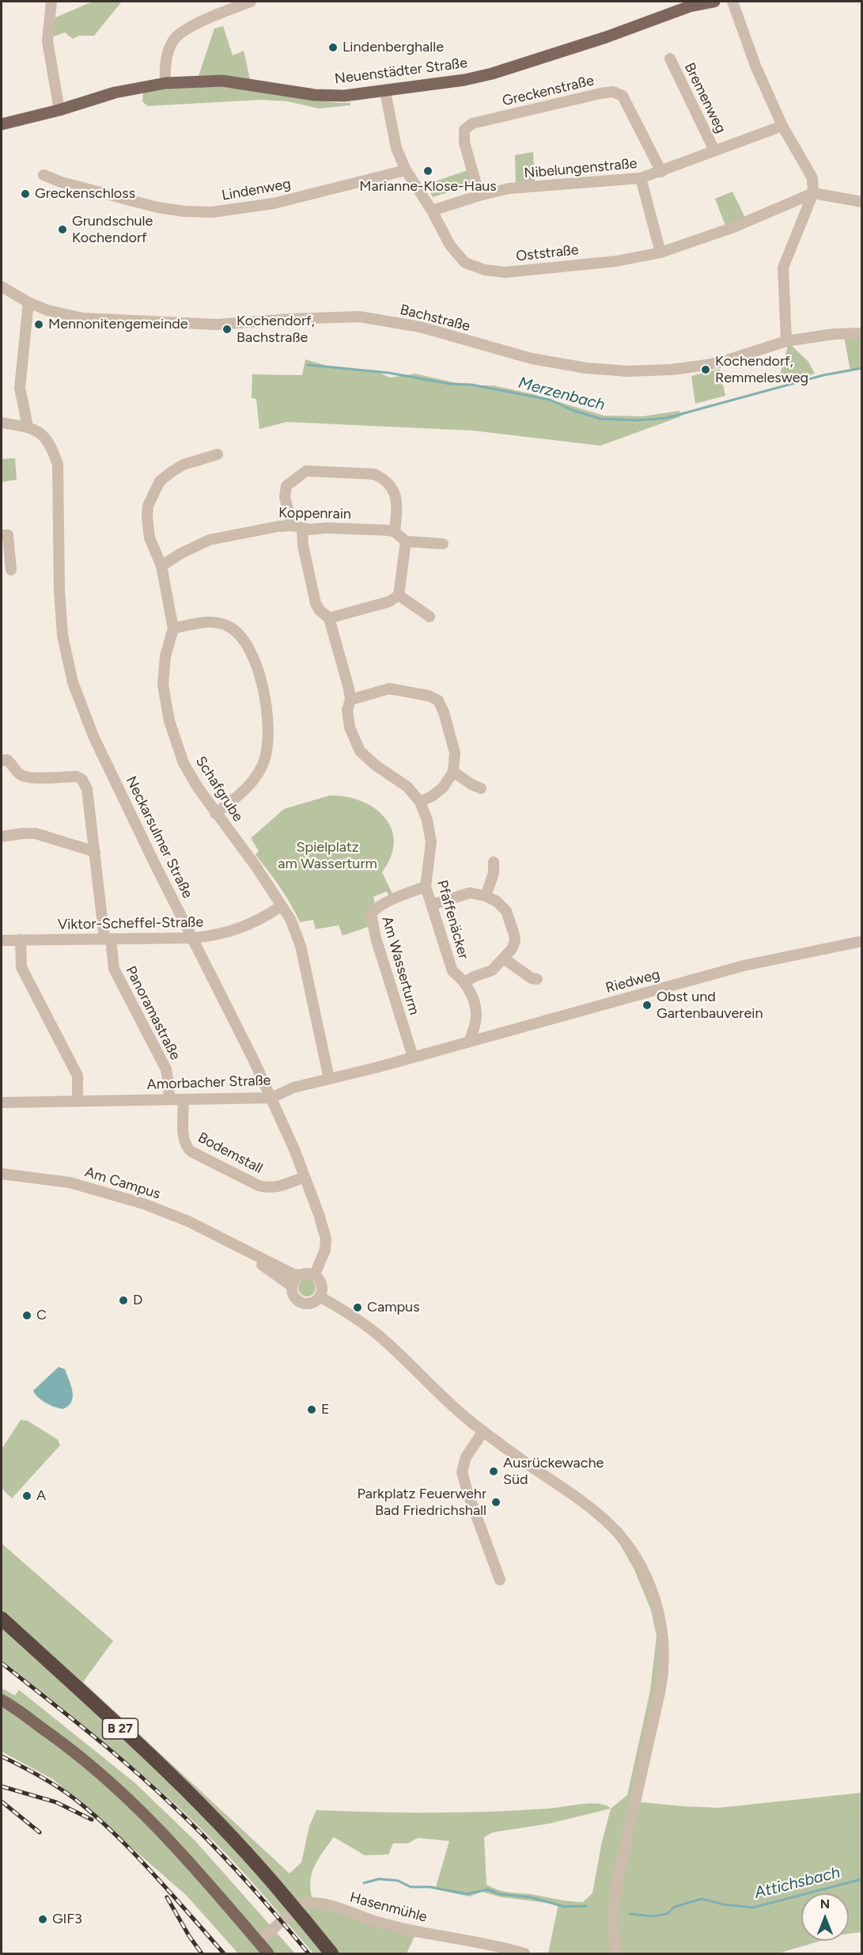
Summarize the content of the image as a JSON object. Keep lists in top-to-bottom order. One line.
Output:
{"streets":{"highway":["B 27"],"main road":["Neuenstädter Straße"],"street":["Greckenstraße","Bremenweg","Nibelungenstraße","Lindenweg","Oststraße","Bachstraße","Koppenrain","Schafgrube","Neckarsulmer Straße","Pfaffenäcker","Viktor-Scheffel-Straße","Am Wasserturm","Riedweg","Panoramastraße","Amorbacher Straße","Bodemstall","Am Campus","Hasenmühle"]},"crossings":[["Neuenstädter Straße","Oststraße"],["Greckenstraße","Nibelungenstraße"],["Bremenweg","Nibelungenstraße"],["Nibelungenstraße","Oststraße"],["Lindenweg","Oststraße"],["Koppenrain","Schafgrube"],["Koppenrain","Pfaffenäcker"],["Schafgrube","Viktor-Scheffel-Straße"],["Schafgrube","Amorbacher Straße"],["Neckarsulmer Straße","Viktor-Scheffel-Straße"],["Neckarsulmer Straße","Amorbacher Straße"],["Neckarsulmer Straße","Bodemstall"],["Neckarsulmer Straße","Am Campus"],["Pfaffenäcker","Am Wasserturm"],["Pfaffenäcker","Riedweg"],["Viktor-Scheffel-Straße","Panoramastraße"],["Am Wasserturm","Riedweg"],["Am Wasserturm","Amorbacher Straße"],["Riedweg","Amorbacher Straße"],["Panoramastraße","Amorbacher Straße"],["Amorbacher Straße","Bodemstall"]],"water":["Merzenbach","Attichsbach"],"parks":["Spielplatz am Wasserturm"],"places":["Lindenberghalle","Marianne-Klose-Haus","Greckenschloss","Grundschule Kochendorf","Mennonitengemeinde","Kochendorf, Bachstraße","Kochendorf, Remmelesweg","Obst und Gartenbauverein","D","Campus","C","E","Ausrückewache Süd","A","Parkplatz Feuerwehr Bad Friedrichshall","GIF3"],"north":"top"}
